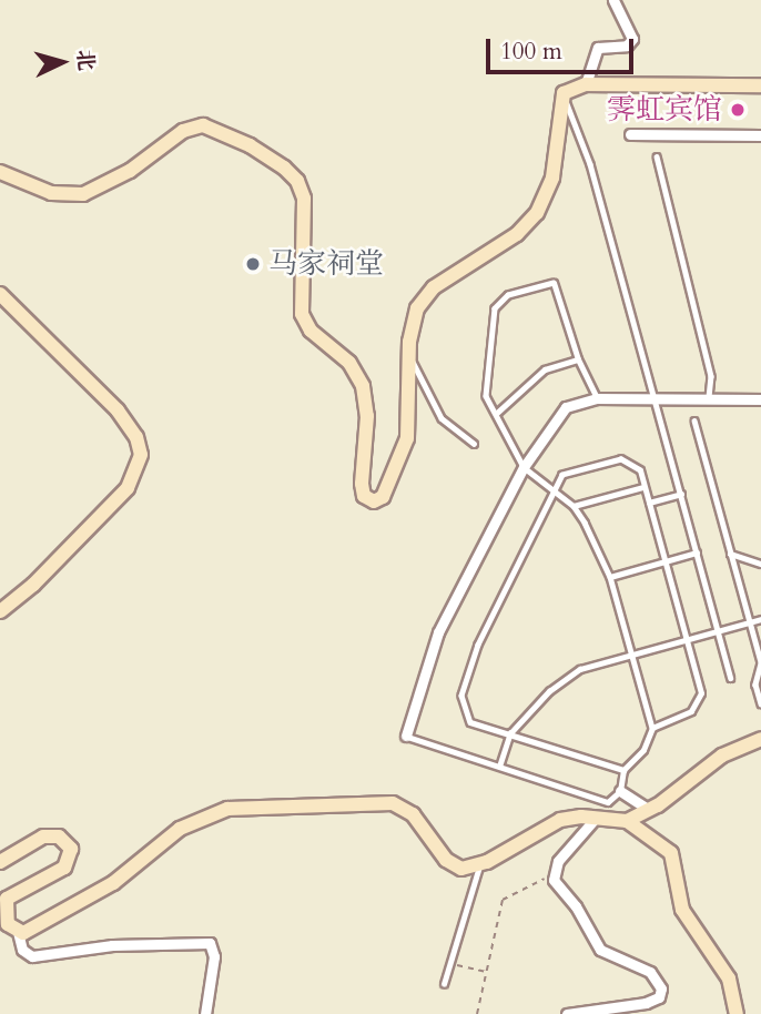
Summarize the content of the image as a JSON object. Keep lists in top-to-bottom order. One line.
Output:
{"places":["霁虹宾馆","马家祠堂"],"scale_bar":"100 m","north":"right"}
